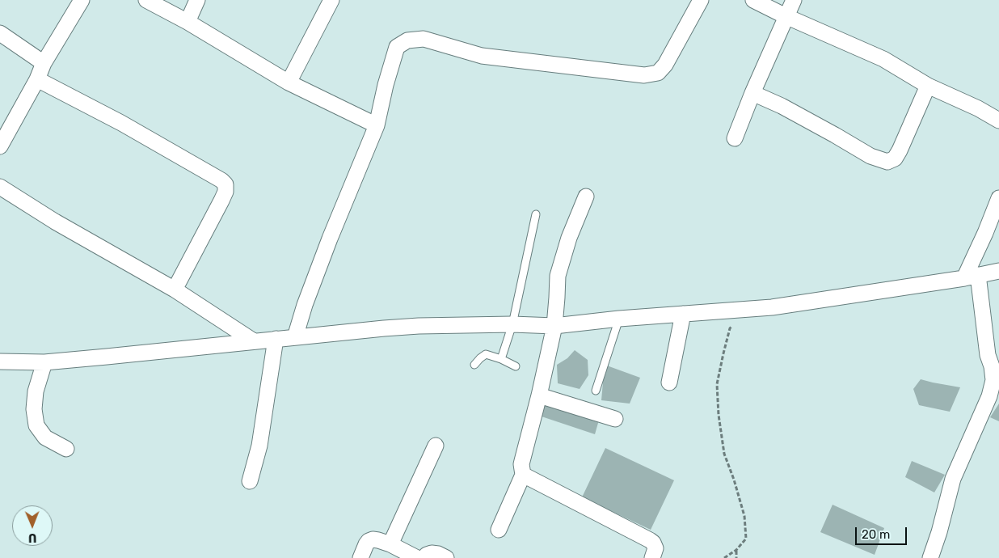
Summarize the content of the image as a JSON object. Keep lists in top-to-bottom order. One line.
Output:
{"scale_bar":"20 m","north":"bottom"}
